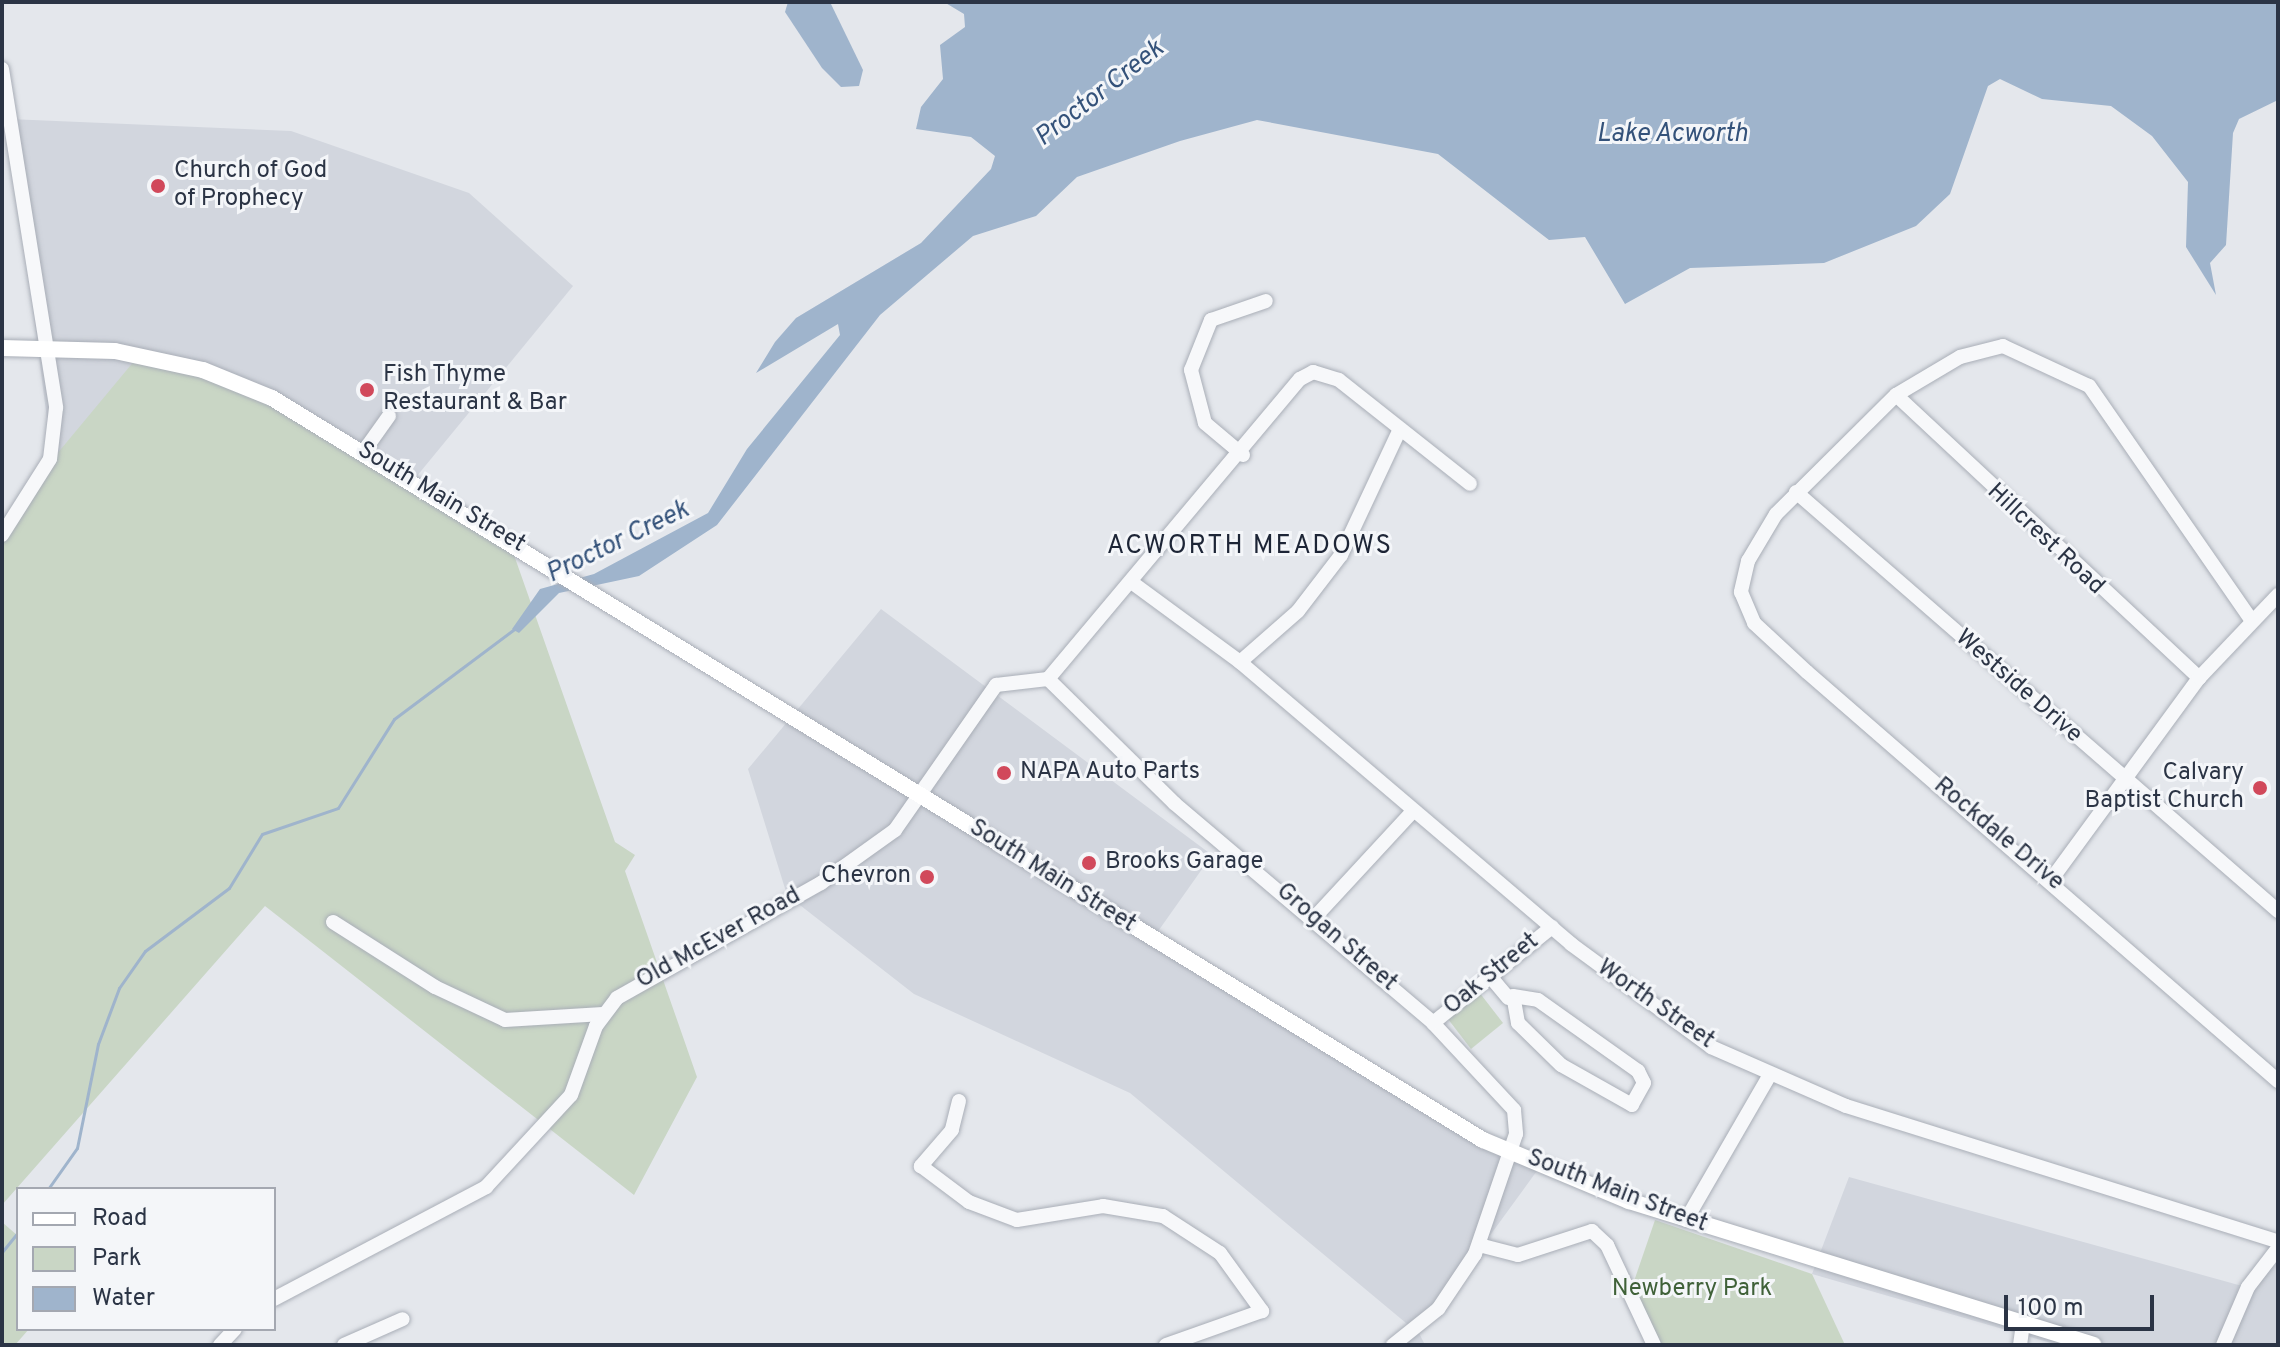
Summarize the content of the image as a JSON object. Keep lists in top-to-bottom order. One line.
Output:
{"streets":{"main road":["South Main Street"],"street":["Hillcrest Road","Westside Drive","Rockdale Drive","Grogan Street","Old McEver Road","Oak Street","Worth Street"]},"crossings":[["South Main Street","Grogan Street"],["South Main Street","Old McEver Road"],["Westside Drive","Rockdale Drive"],["Grogan Street","Old McEver Road"],["Grogan Street","Oak Street"],["Oak Street","Worth Street"]],"districts":["ACWORTH MEADOWS"],"water":["Proctor Creek","Lake Acworth"],"parks":["Newberry Park"],"places":["Church of God of Prophecy","Fish Thyme Restaurant & Bar","NAPA Auto Parts","Calvary Baptist Church","Brooks Garage","Chevron"],"legend":["Road","Park","Water"],"scale_bar":"100 m"}
